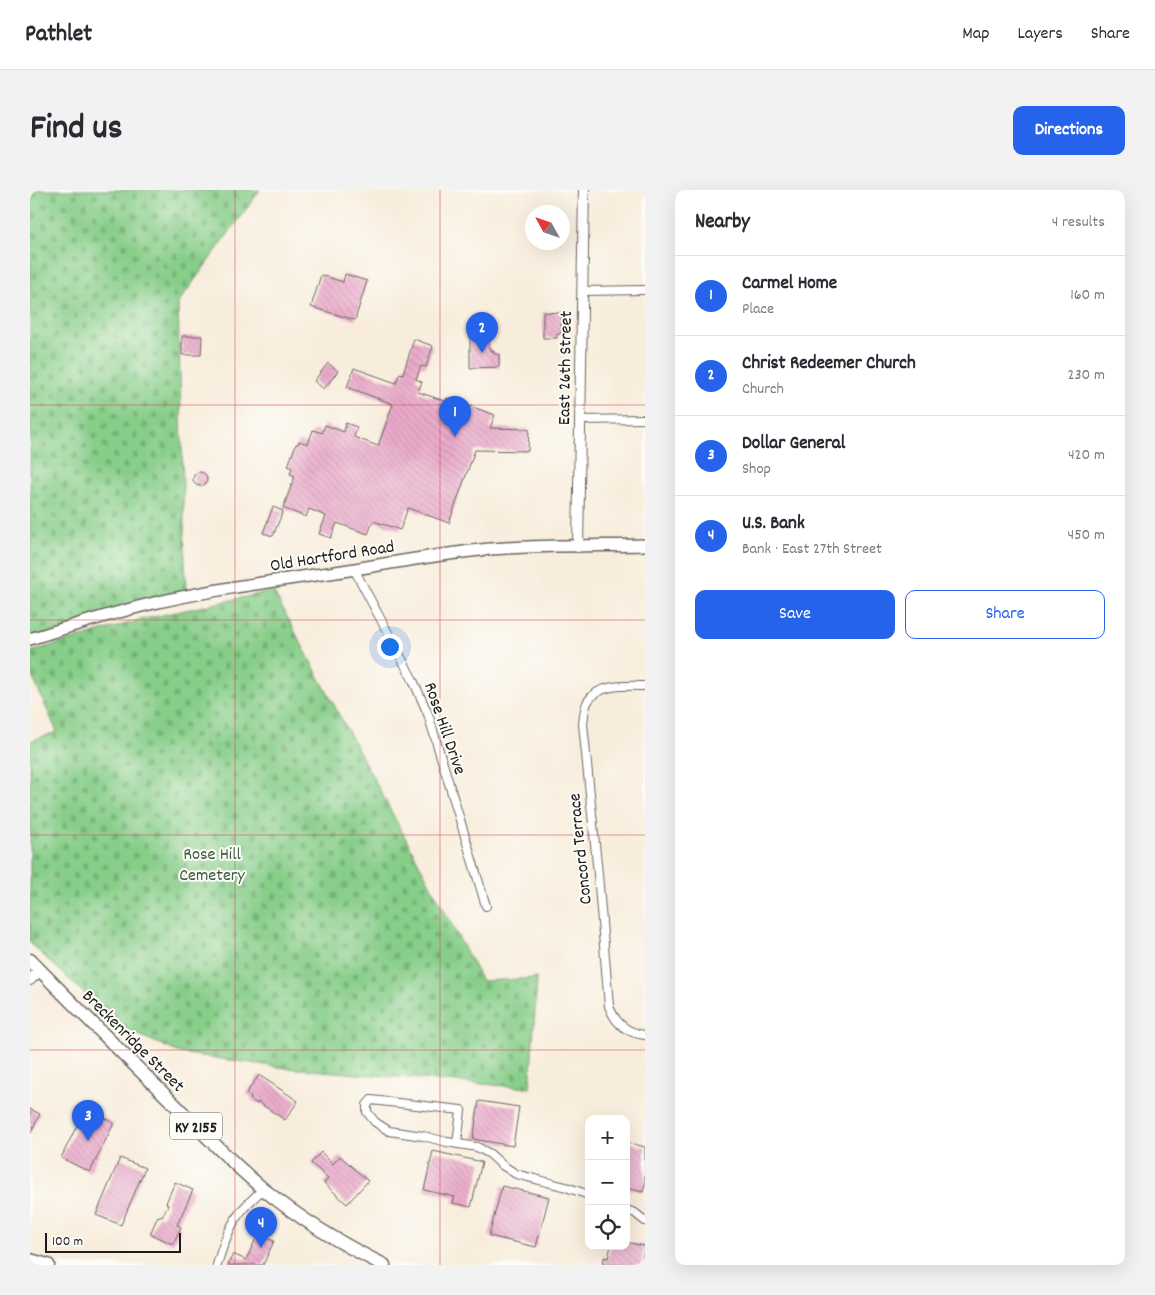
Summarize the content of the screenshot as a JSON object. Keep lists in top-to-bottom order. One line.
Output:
{"streets":{"main road":["Old Hartford Road","Breckenridge Street","KY 2155"],"street":["East 26th Street","Rose Hill Drive","Concord Terrace"]},"crossings":[["East 26th Street","Old Hartford Road"],["Old Hartford Road","Rose Hill Drive"]],"parks":["Rose Hill Cemetery"],"scale_bar":"100 m","north":"top left","page":{"header":"Pathlet","nav":["Map","Layers","Share"],"title":"Find us","buttons":["Directions",["Save","Share"]],"heading":["Nearby","4 results"],"list":[{"mark":"1","name":"Carmel Home","note":"Place","value":"160 m"},{"mark":"2","name":"Christ Redeemer Church","note":"Church","value":"230 m"},{"mark":"3","name":"Dollar General","note":"Shop","value":"420 m"},{"mark":"4","name":"U.S. Bank","note":"Bank · East 27th Street","value":"450 m"}],"pins":["2","1","3","4"],"map_buttons":["+","−"],"scale":"100 m"}}
